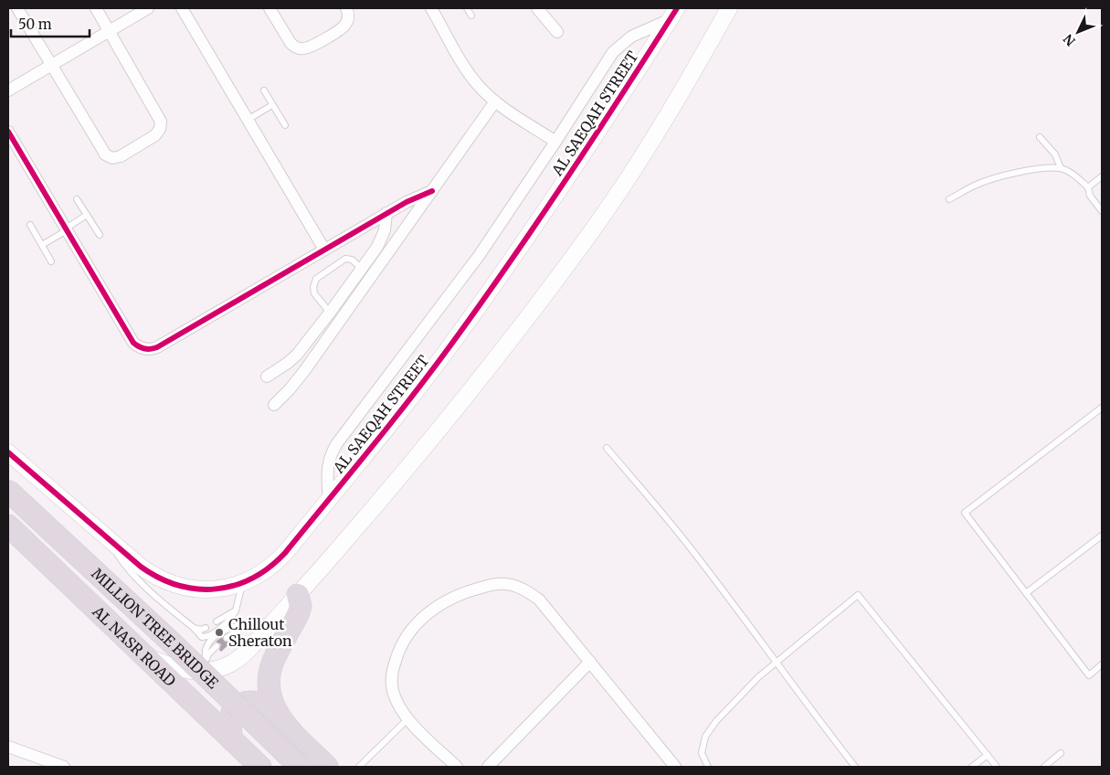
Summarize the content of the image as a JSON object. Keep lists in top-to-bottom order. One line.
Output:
{"streets":{"highway":["MILLION TREE BRIDGE","AL NASR ROAD"],"street":["AL SAEQAH STREET"]},"places":["Chillout Sheraton"],"scale_bar":"50 m","north":"bottom left"}
